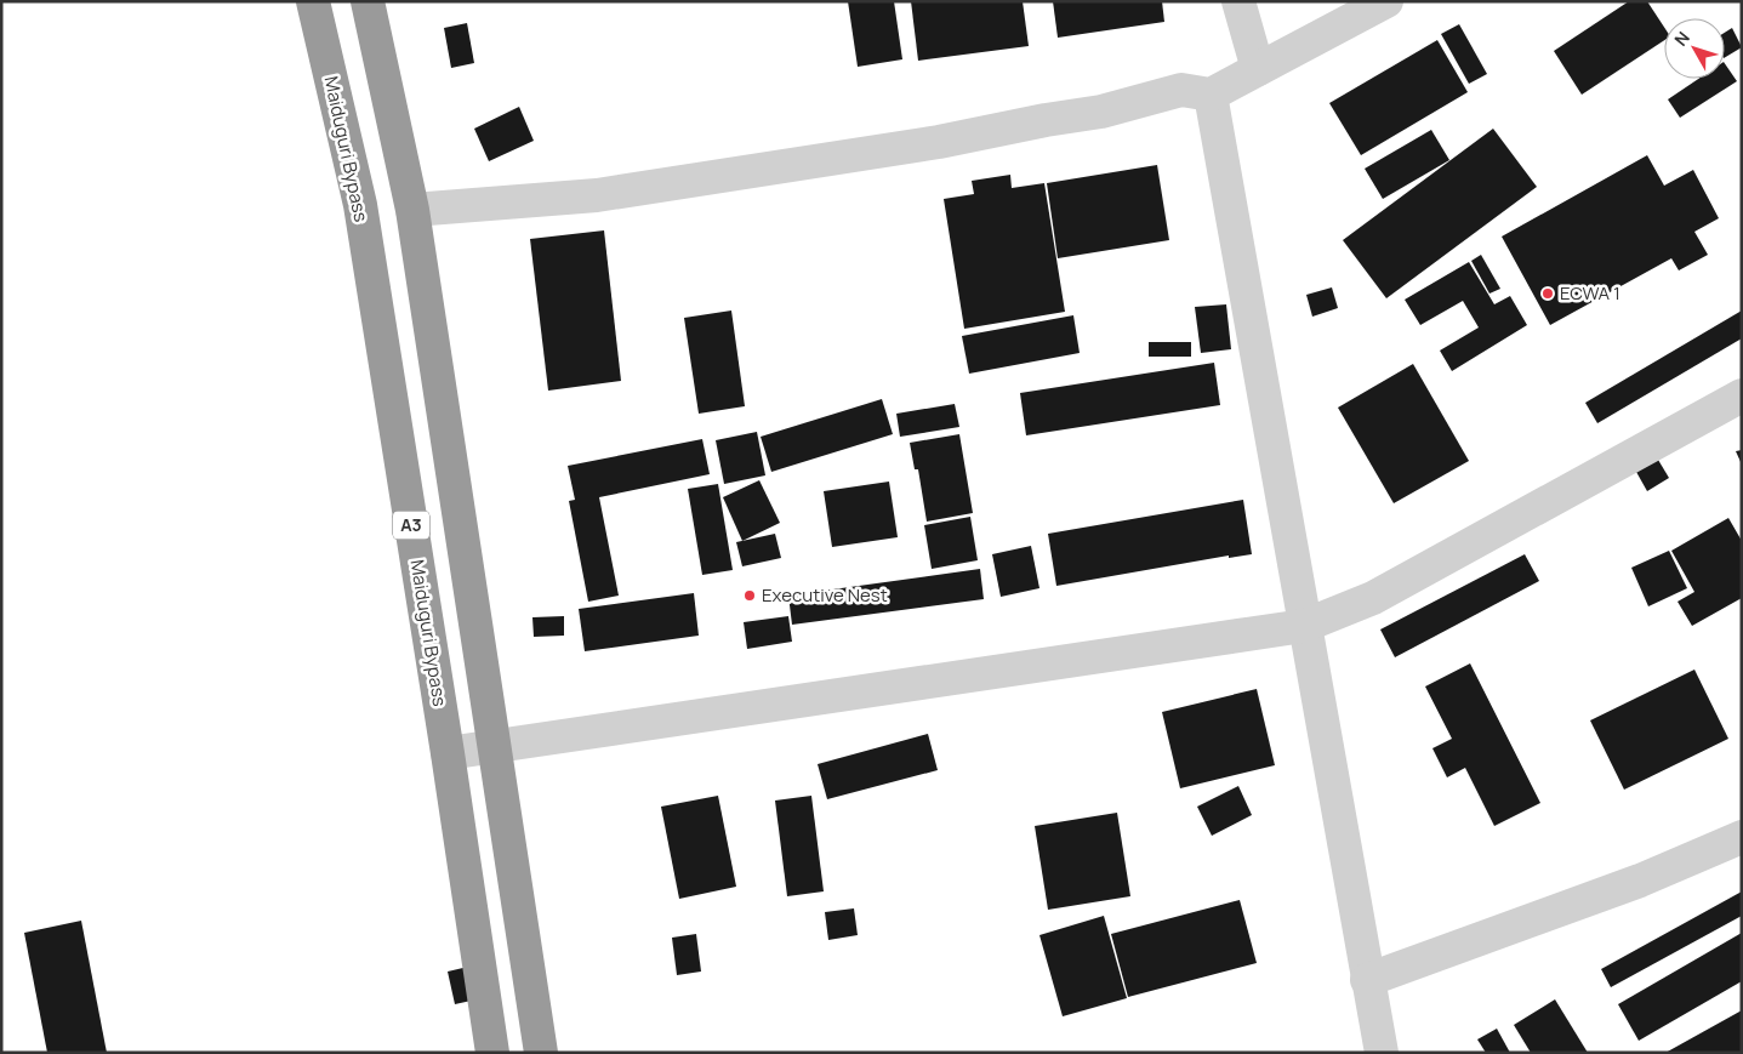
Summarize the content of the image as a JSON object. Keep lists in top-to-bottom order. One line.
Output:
{"streets":{"highway":["Maiduguri Bypass","A3"]},"places":["ECWA 1","Executive Nest"],"north":"top left"}
